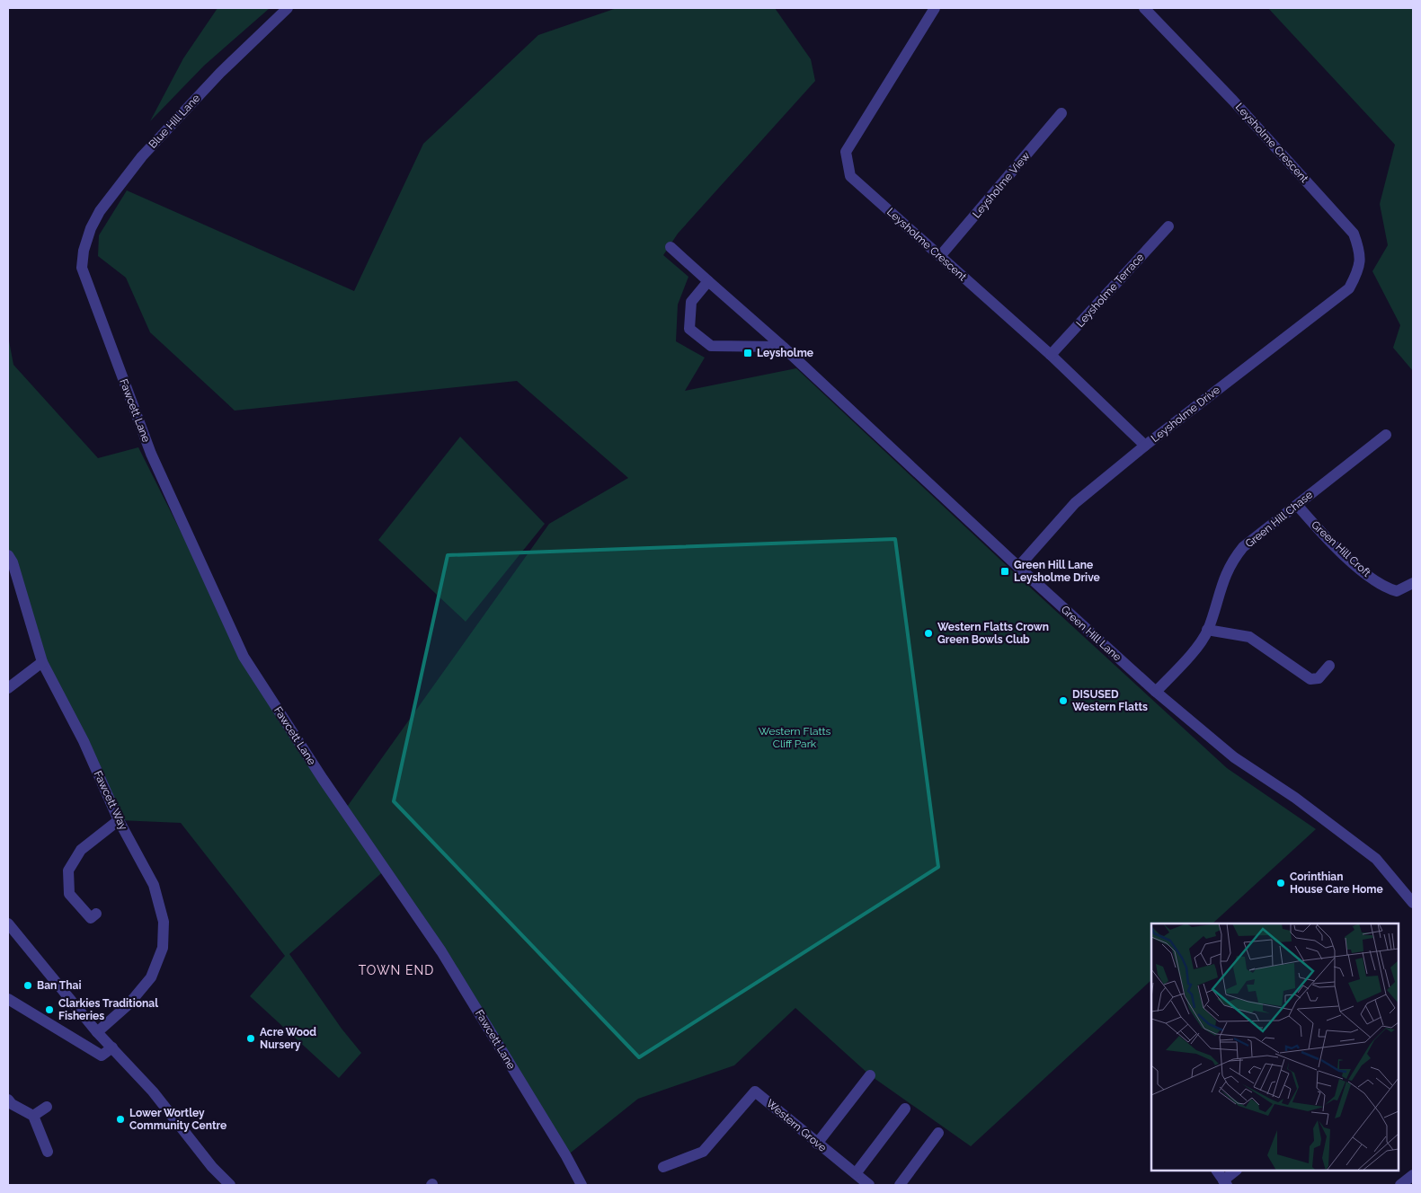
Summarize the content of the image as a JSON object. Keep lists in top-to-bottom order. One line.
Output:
{"streets":{"street":["Blue Hill Lane","Leysholme Crescent","Leysholme View","Leysholme Terrace","Fawcett Lane","Leysholme Drive","Green Hill Chase","Green Hill Croft","Green Hill Lane","Fawcett Way","Western Grove"]},"crossings":[["Blue Hill Lane","Fawcett Lane"],["Leysholme Crescent","Leysholme View"],["Leysholme Crescent","Leysholme Terrace"],["Leysholme Crescent","Leysholme Drive"],["Leysholme Drive","Green Hill Lane"],["Green Hill Chase","Green Hill Croft"],["Green Hill Chase","Green Hill Lane"]],"districts":["TOWN END"],"parks":["Western Flatts Cliff Park"],"places":{"transit":["Leysholme","Green Hill Lane Leysholme Drive"],"other":["Western Flatts Crown Green Bowls Club","DISUSED Western Flatts","Corinthian House Care Home","Ban Thai","Clarkies Traditional Fisheries","Acre Wood Nursery","Lower Wortley Community Centre"]}}
